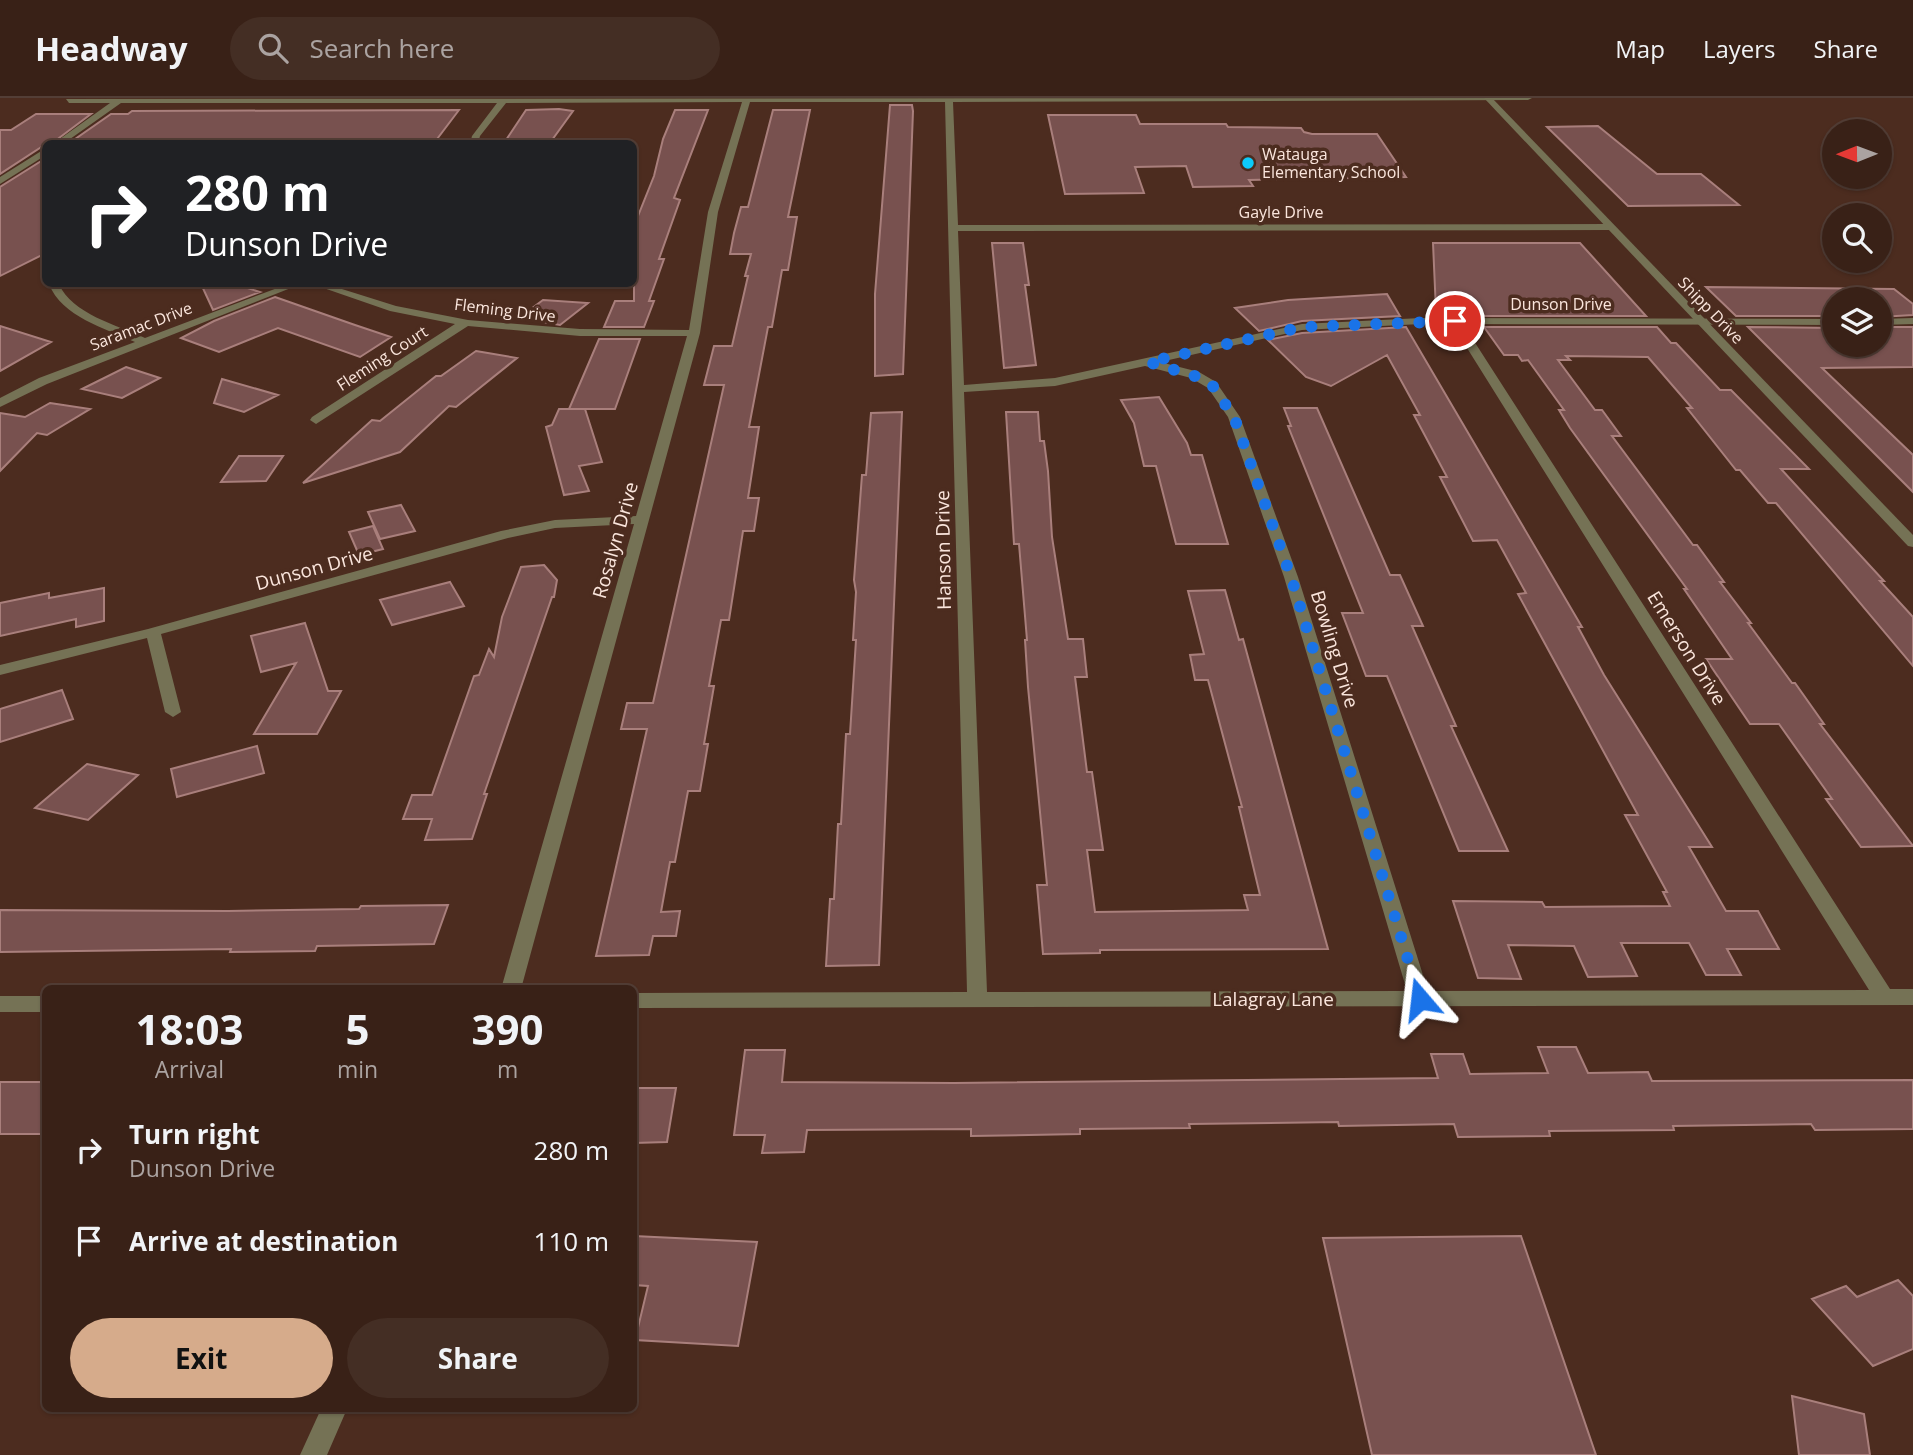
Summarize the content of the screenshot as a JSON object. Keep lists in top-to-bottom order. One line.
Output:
{"streets":{"street":["Gayle Drive","Dunson Drive","Fleming Drive","Shipp Drive","Saramac Drive","Fleming Court","Rosalyn Drive","Hanson Drive","Emerson Drive","Bowling Drive","Lalagray Lane"]},"crossings":[["Gayle Drive","Shipp Drive"],["Gayle Drive","Hanson Drive"],["Dunson Drive","Shipp Drive"],["Dunson Drive","Rosalyn Drive"],["Dunson Drive","Hanson Drive"],["Dunson Drive","Emerson Drive"],["Dunson Drive","Bowling Drive"],["Fleming Drive","Fleming Court"],["Fleming Drive","Rosalyn Drive"],["Hanson Drive","Lalagray Lane"],["Emerson Drive","Lalagray Lane"],["Bowling Drive","Lalagray Lane"]],"places":["Watauga Elementary School"],"north":"left","page":{"header":"Headway","search":"Search here","nav":["Map","Layers","Share"],"turn":["280 m","Dunson Drive"],"eta":["18:03","Arrival","5","min","390","m"],"list":[{"name":"Turn right","note":"Dunson Drive","value":"280 m"},{"name":"Arrive at destination","value":"110 m"}],"buttons":["Exit","Share"]}}
